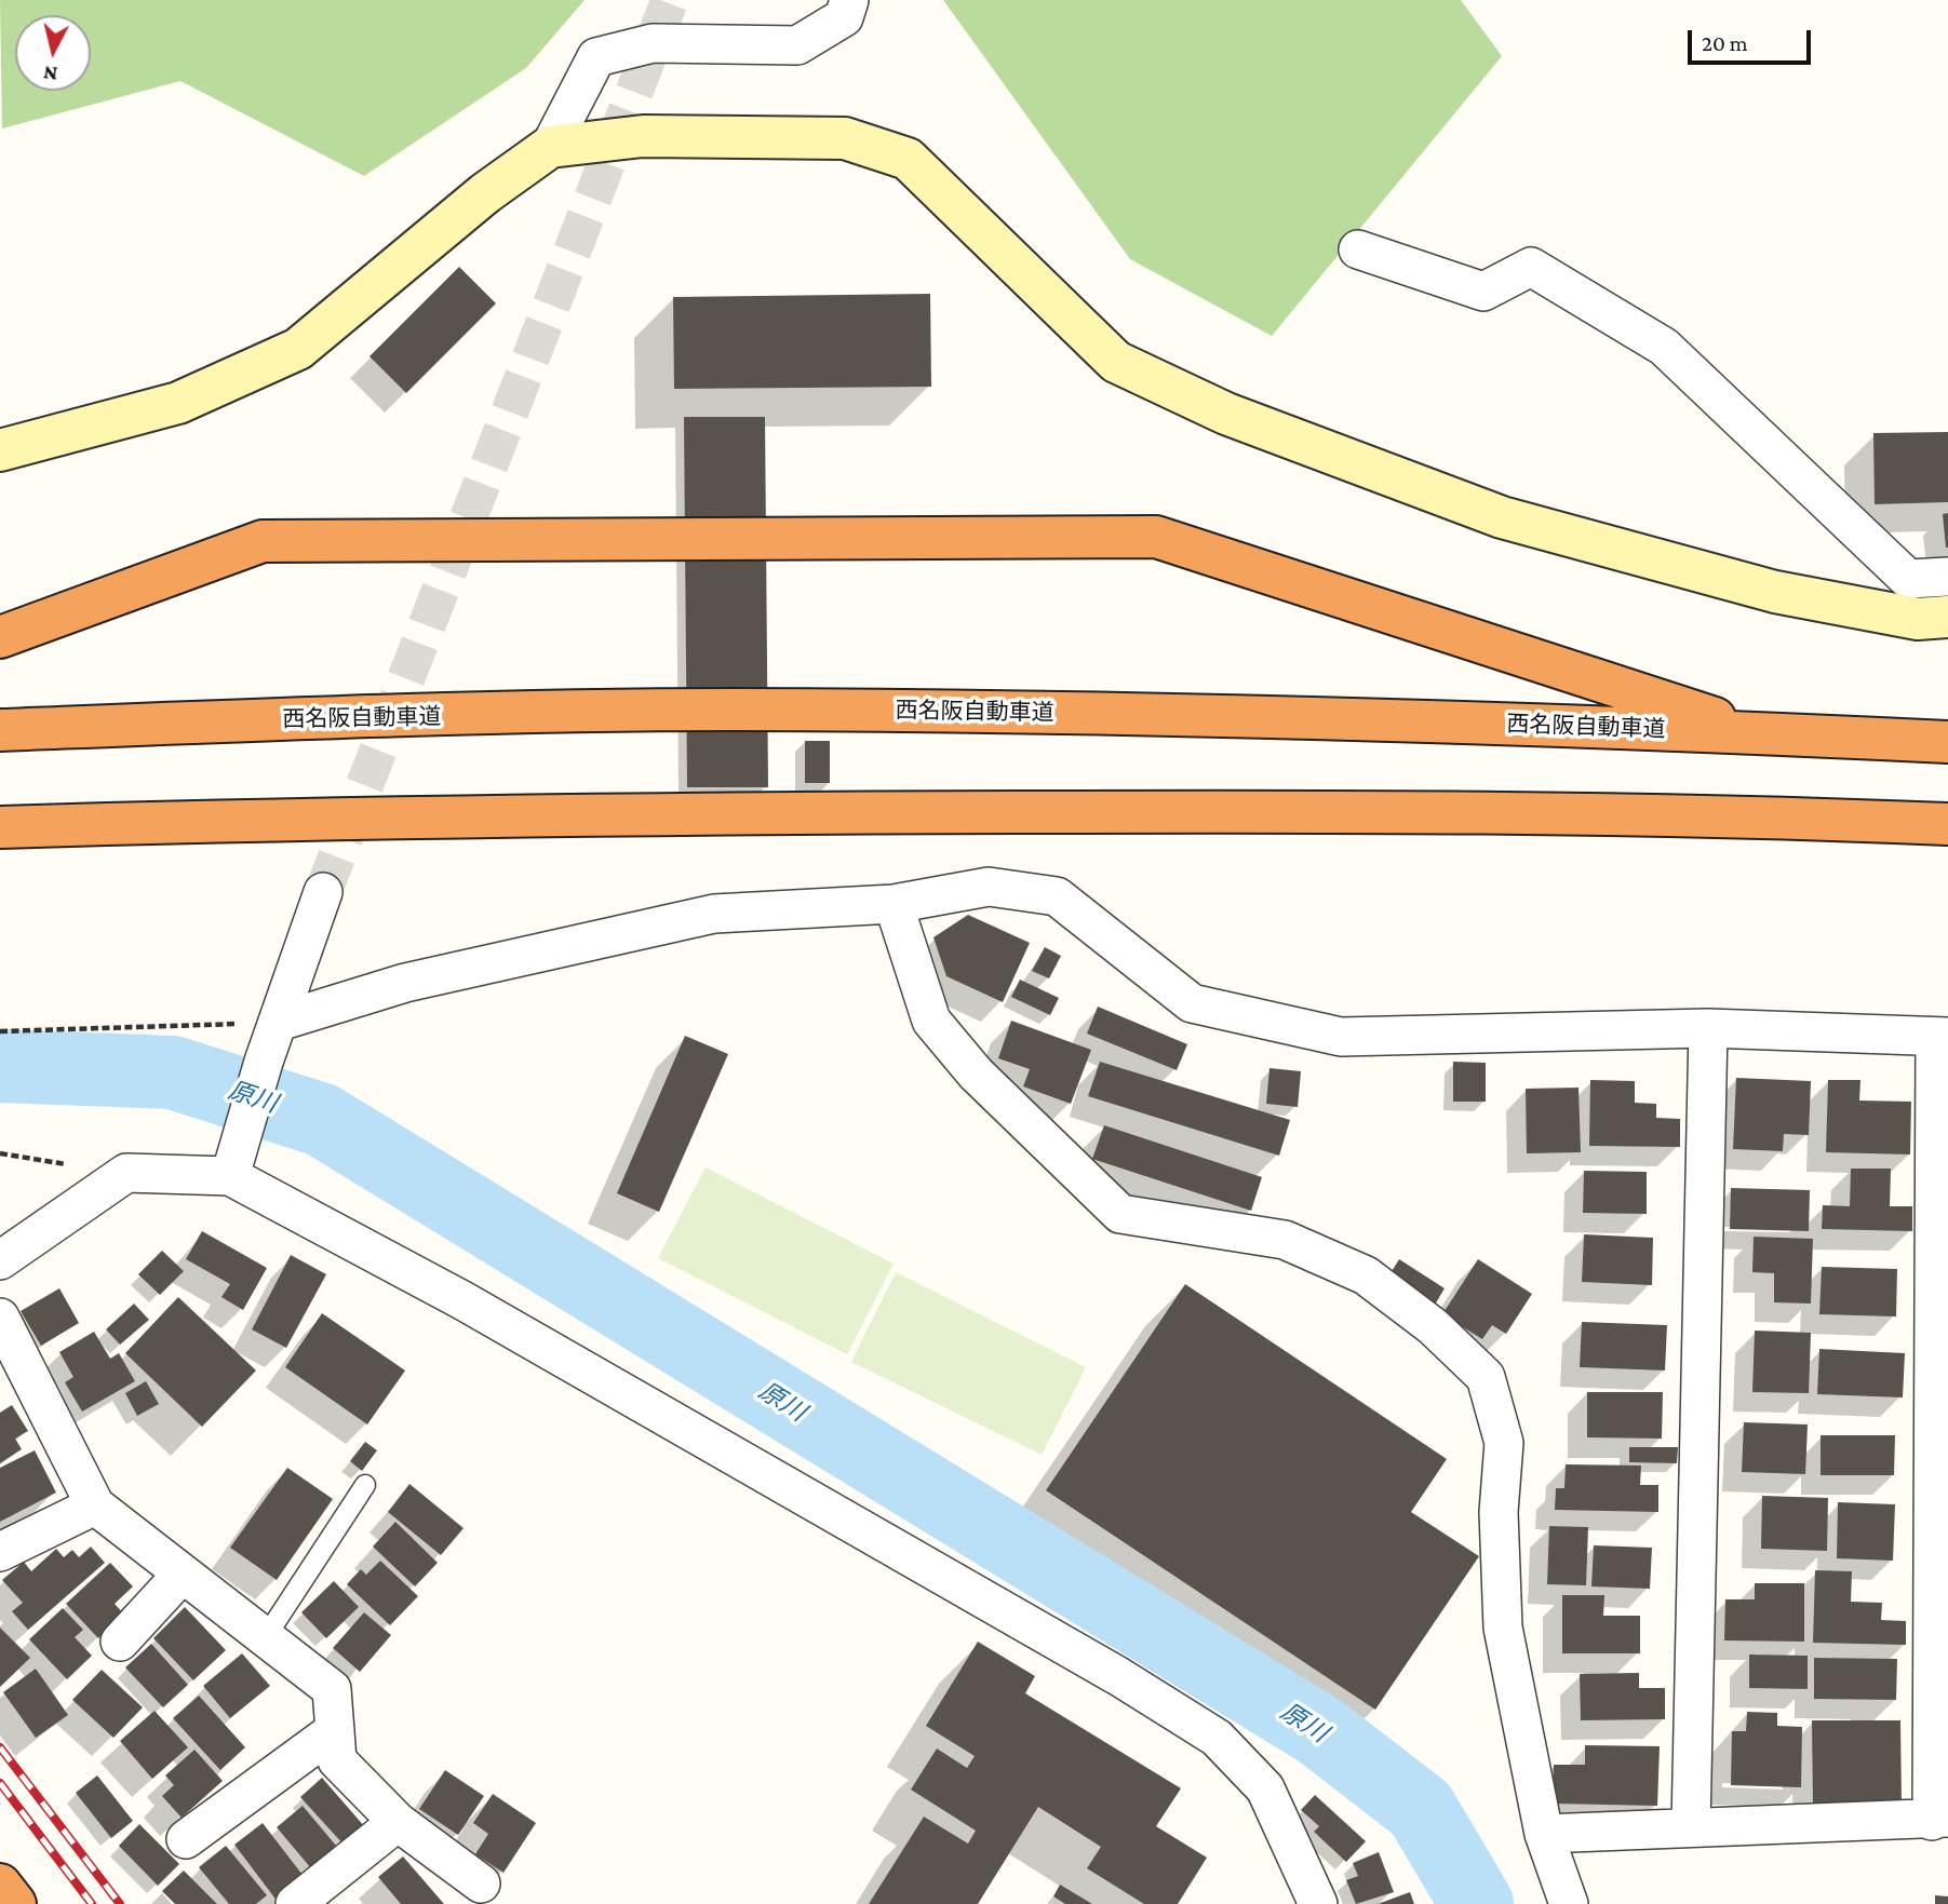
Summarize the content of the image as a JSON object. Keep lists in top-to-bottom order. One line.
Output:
{"streets":{"highway":["西名阪自動車道"]},"water":["原川"],"scale_bar":"20 m","north":"bottom"}
